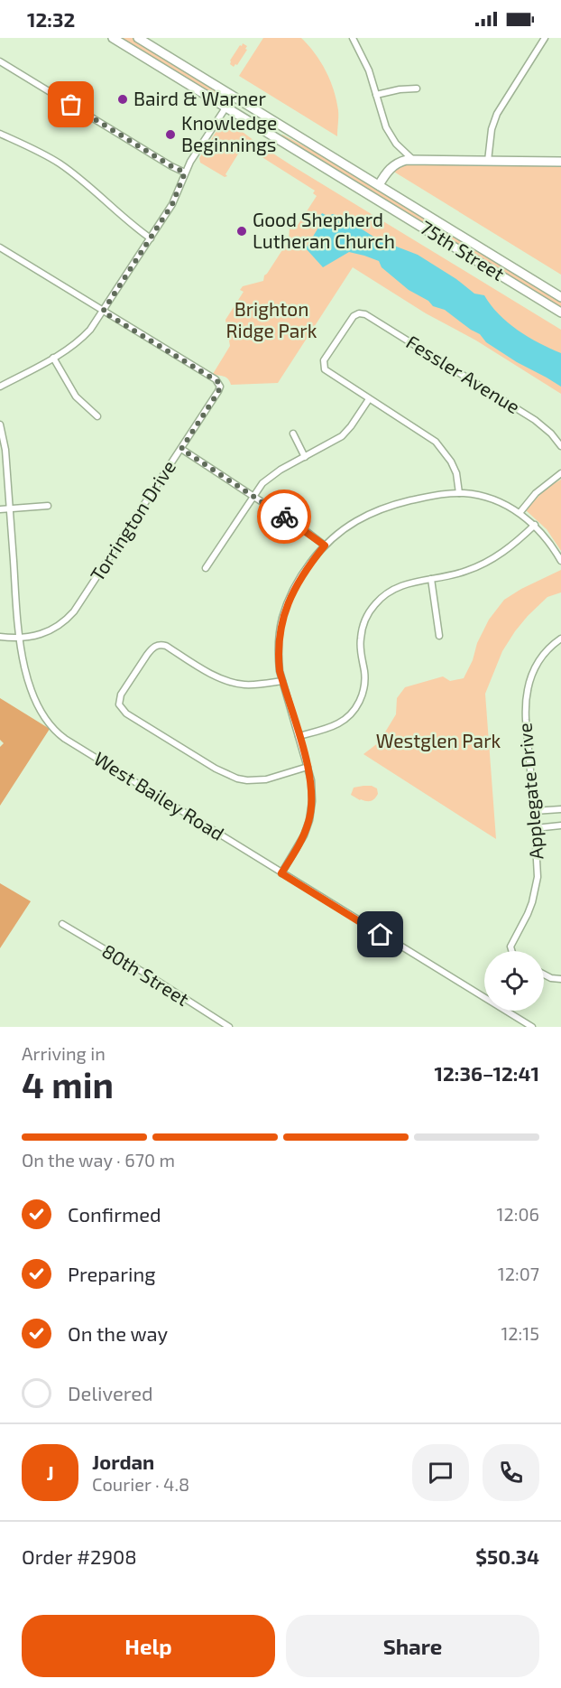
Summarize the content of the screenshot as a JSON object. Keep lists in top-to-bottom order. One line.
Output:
{"streets":{"main road":["75th Street"],"street":["Fessler Avenue","Torrington Drive","Applegate Drive","West Bailey Road","80th Street"]},"crossings":[["Torrington Drive","West Bailey Road"]],"parks":["Brighton Ridge Park","Westglen Park"],"places":["Baird & Warner","Knowledge Beginnings","Good Shepherd Lutheran Church"],"page":{"status":"12:32","heading":["4 min","Arriving in","12:36–12:41"],"panel":["Jordan","Courier · 4.8","Order #2908","$50.34"],"bar":"On the way · 670 m","list":[["Confirmed","12:06"],["Preparing","12:07"],["On the way","12:15"],"Delivered"],"round":"J","buttons":["Help","Share"]}}
